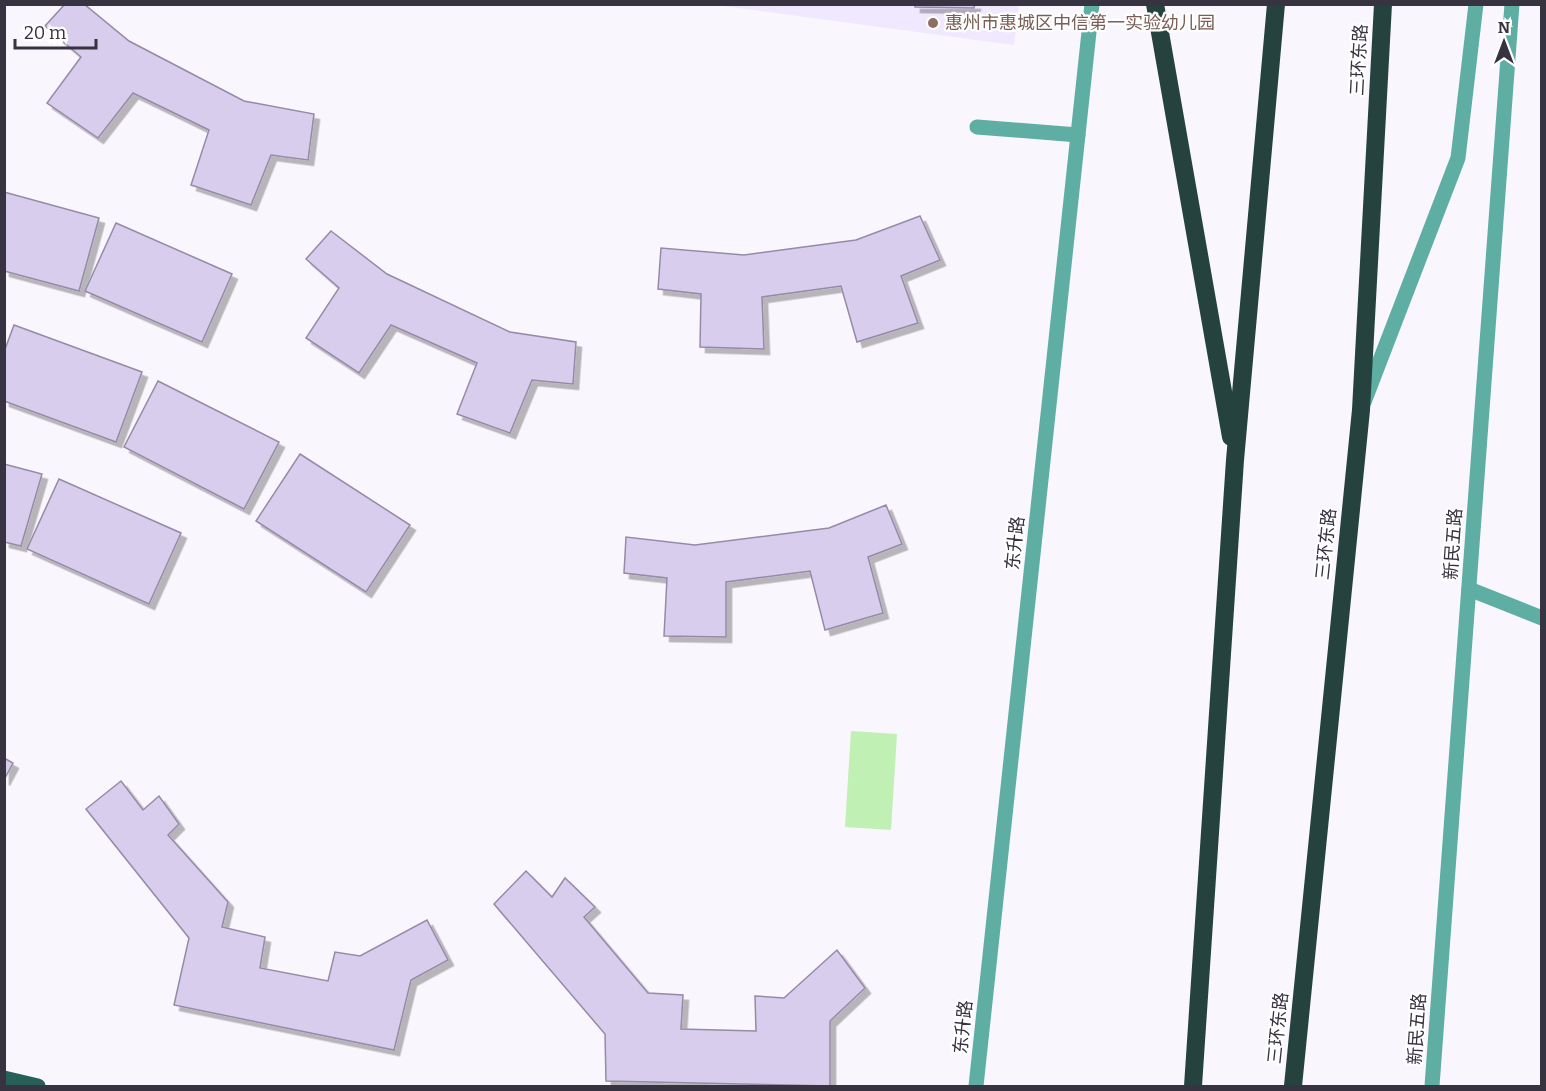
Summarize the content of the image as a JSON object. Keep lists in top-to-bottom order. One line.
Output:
{"streets":{"highway":["三环东路"],"street":["东升路","新民五路"]},"places":["惠州市惠城区中信第一实验幼儿园"],"scale_bar":"20 m","north":"top"}
